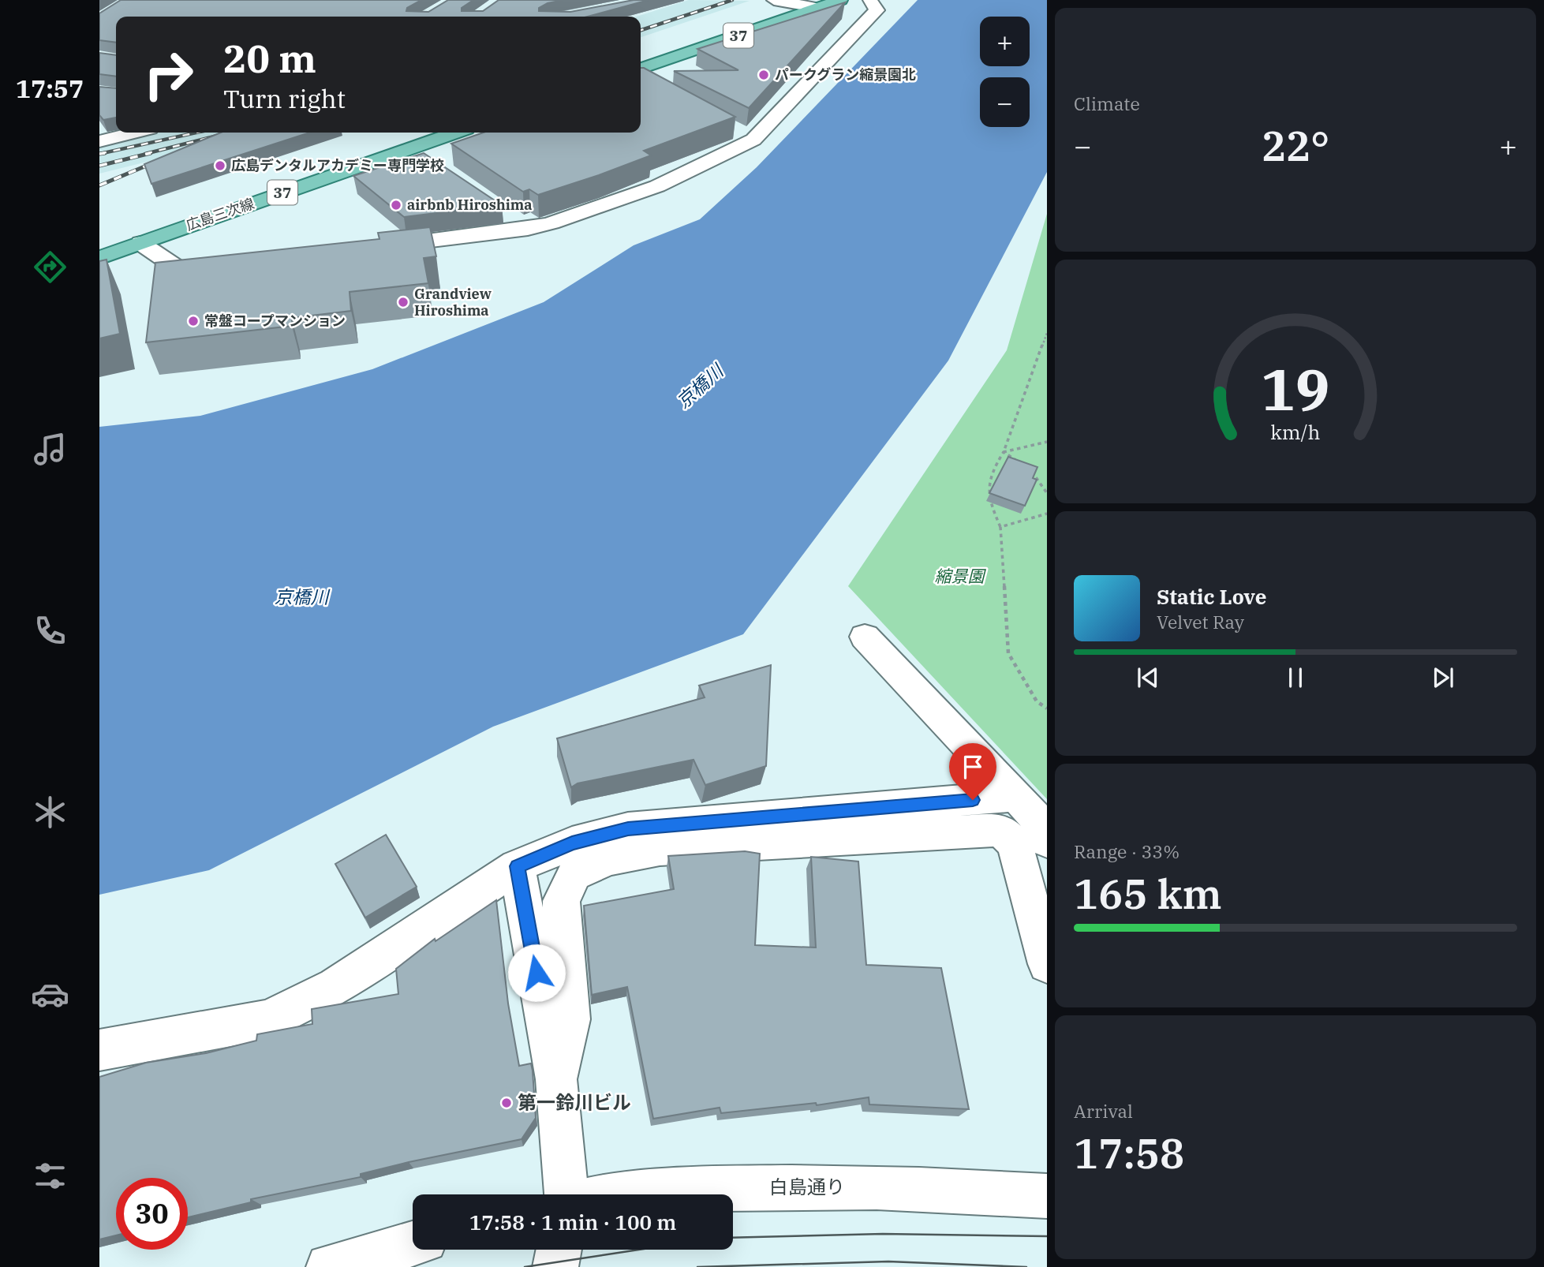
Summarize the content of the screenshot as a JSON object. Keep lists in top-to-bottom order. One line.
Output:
{"streets":{"main road":["37","広島三次線"],"street":["白島通り"]},"water":["京橋川"],"parks":["縮景園"],"places":["パークグラン縮景園北","広島デンタルアカデミー専門学校","airbnb Hiroshima","Grandview Hiroshima","常盤コープマンション","第一鈴川ビル"],"page":{"tabs":"17:57","tile":["Climate",["Range · 33%","165 km"],["Arrival","17:58"]],"map_buttons":["+","−"],"turn":["20 m","Turn right"],"heat":["−","22°","+"],"song":["Static Love","Velvet Ray"],"limit":"30","trip":"17:58 · 1 min · 100 m","gauge":["19","km/h"]}}
